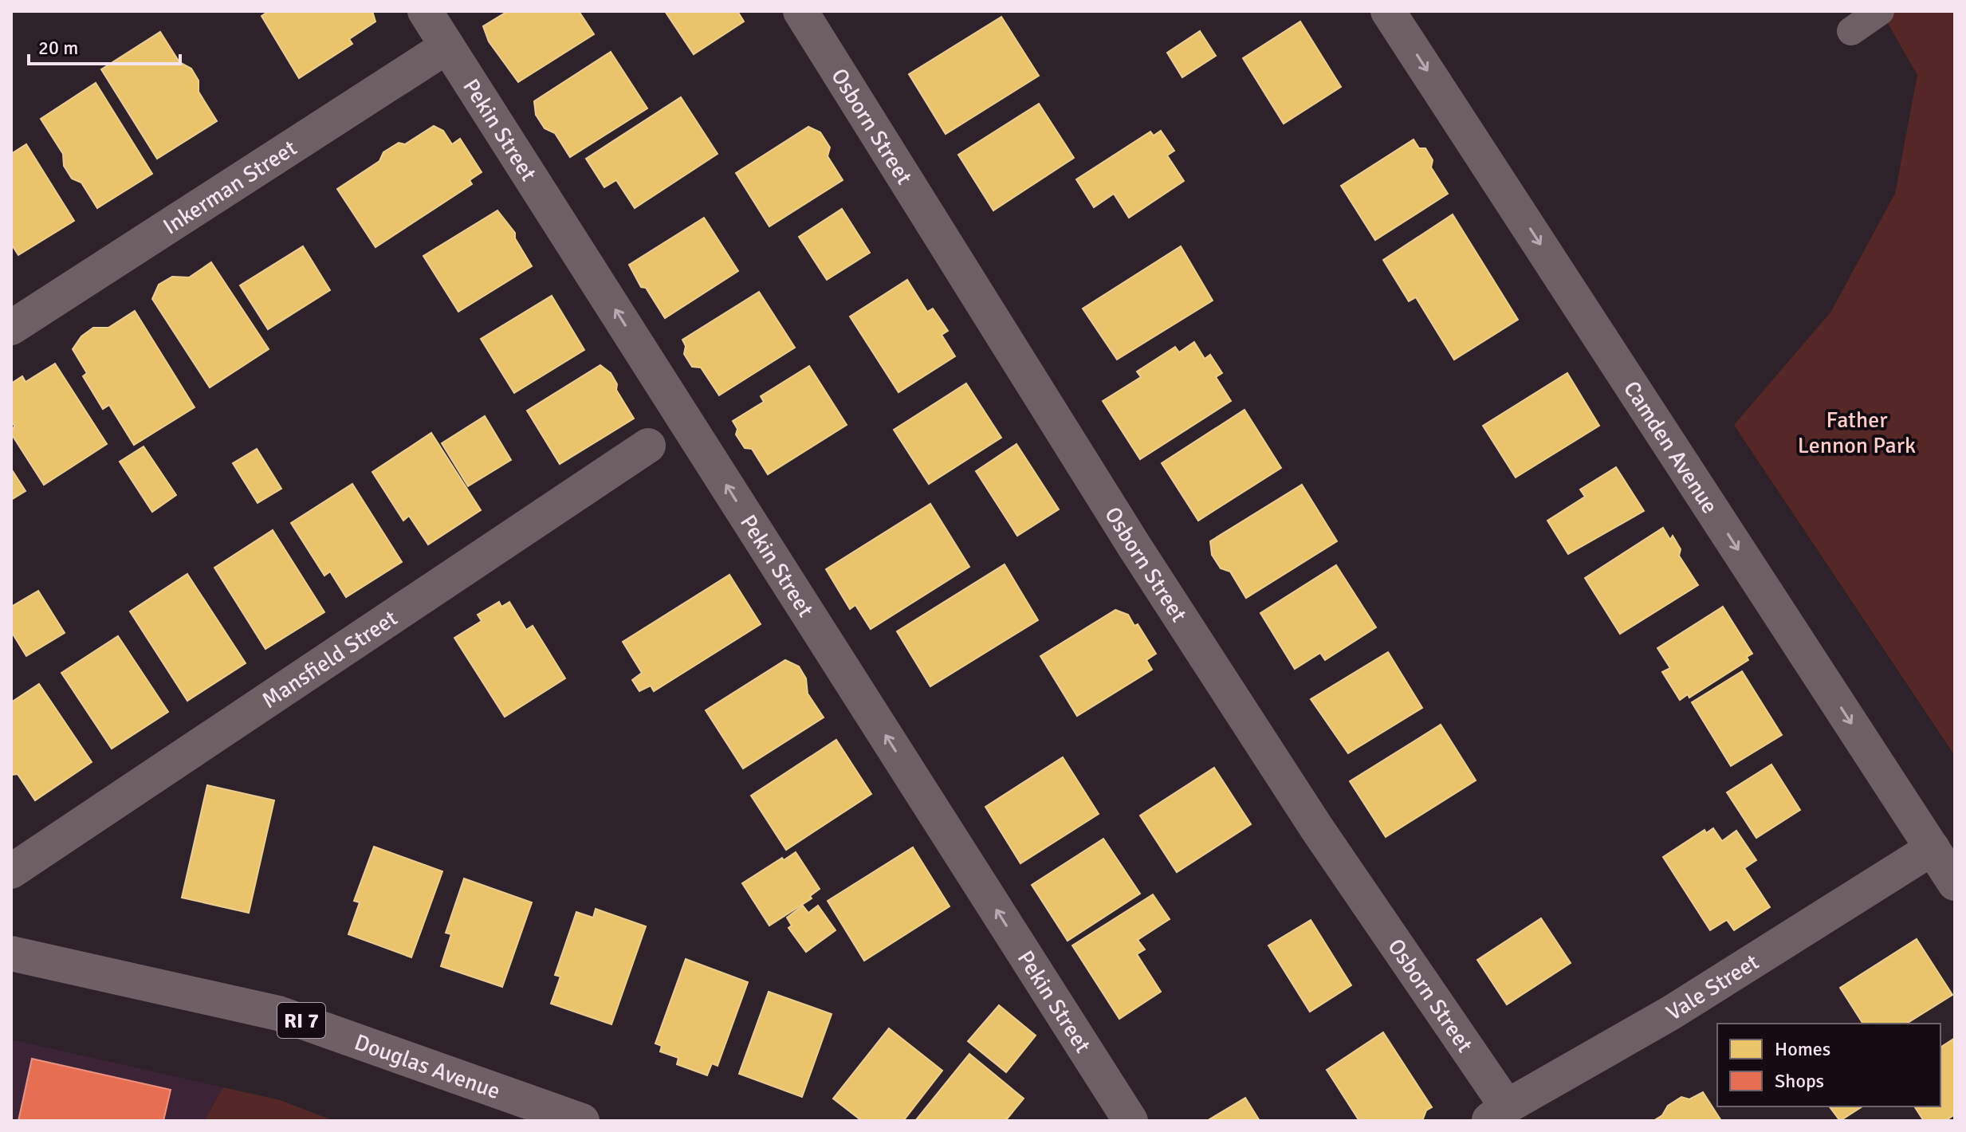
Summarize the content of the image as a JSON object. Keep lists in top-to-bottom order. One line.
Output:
{"streets":{"main road":["RI 7","Douglas Avenue"],"street":["Osborn Street","Pekin Street","Inkerman Street","Camden Avenue","Mansfield Street","Vale Street"]},"crossings":[["Osborn Street","Vale Street"],["Pekin Street","Inkerman Street"],["Camden Avenue","Vale Street"]],"one_way":["Pekin Street","Camden Avenue"],"parks":["Father Lennon Park"],"legend":["Homes","Shops"],"scale_bar":"20 m"}
